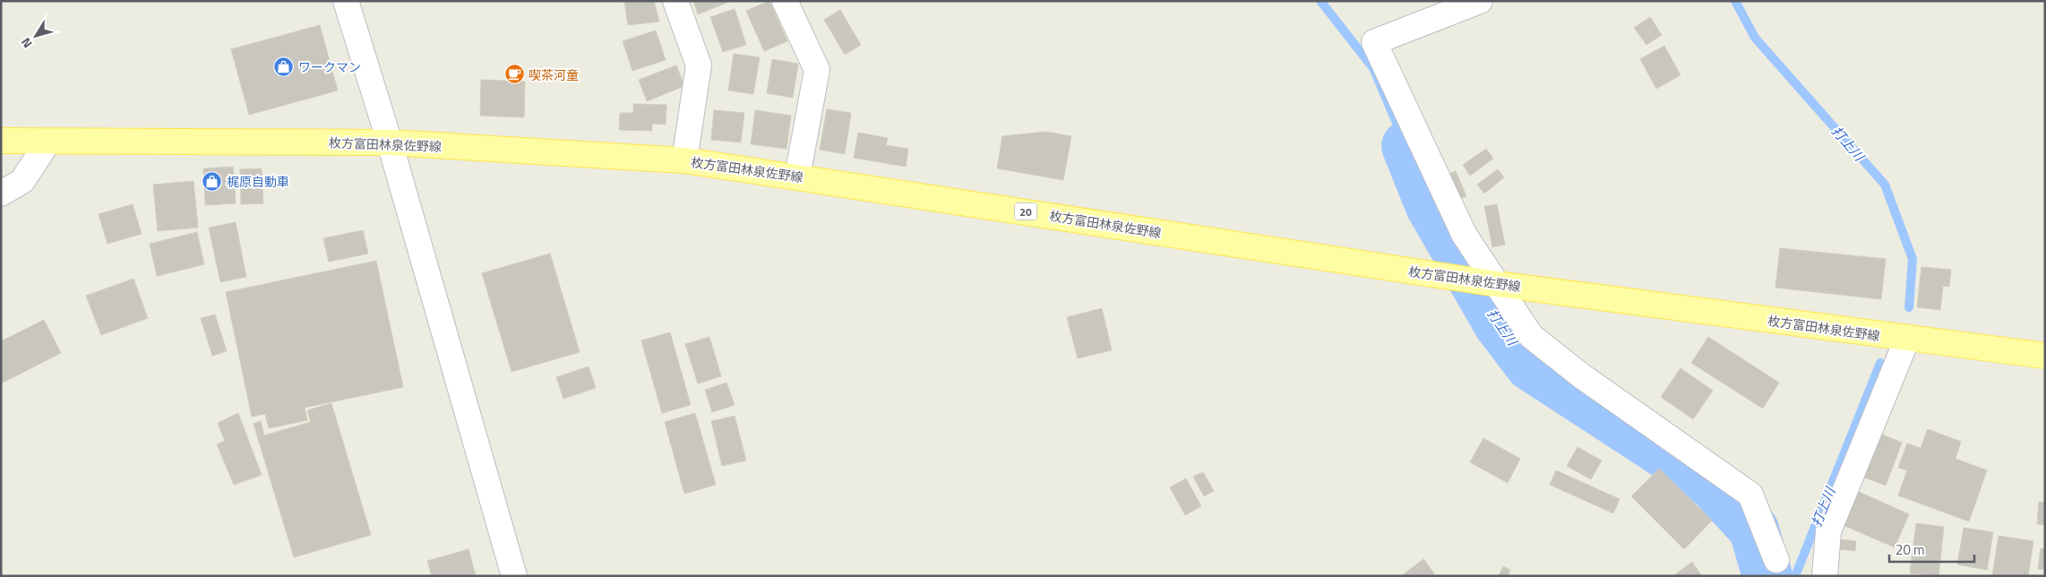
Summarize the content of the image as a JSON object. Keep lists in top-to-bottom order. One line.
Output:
{"streets":{"main road":["枚方富田林泉佐野線","20"]},"water":["打上川"],"places":{"shop":["ワークマン","梶原自動車"],"cafe":["喫茶河童"]},"scale_bar":"20 m","north":"bottom left"}
